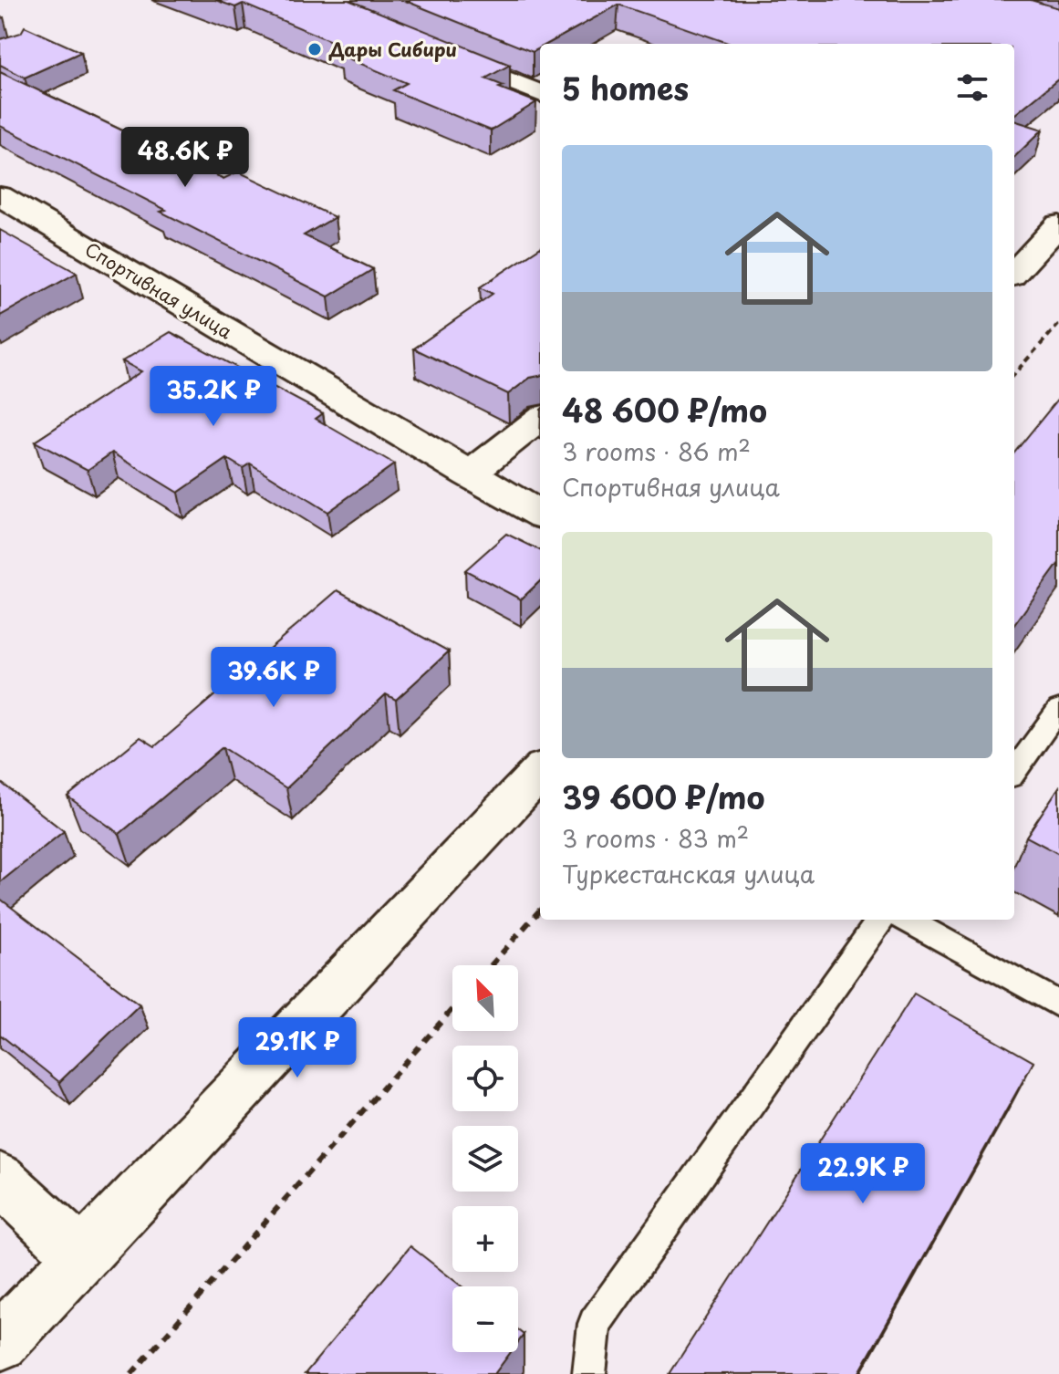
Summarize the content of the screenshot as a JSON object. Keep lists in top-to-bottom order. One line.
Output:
{"streets":{"street":["Спортивная улица"]},"places":["Дары Сибири"],"north":"top left","page":{"heading":"5 homes","price":["48.6K ₽","35.2K ₽","39.6K ₽","29.1K ₽","22.9K ₽"],"list":[{"name":"48 600 ₽/mo","note":"3 rooms · 86 m² · Спортивная улица"},{"name":"39 600 ₽/mo","note":"3 rooms · 83 m² · Туркестанская улица"}],"map_buttons":["+","−"]}}
